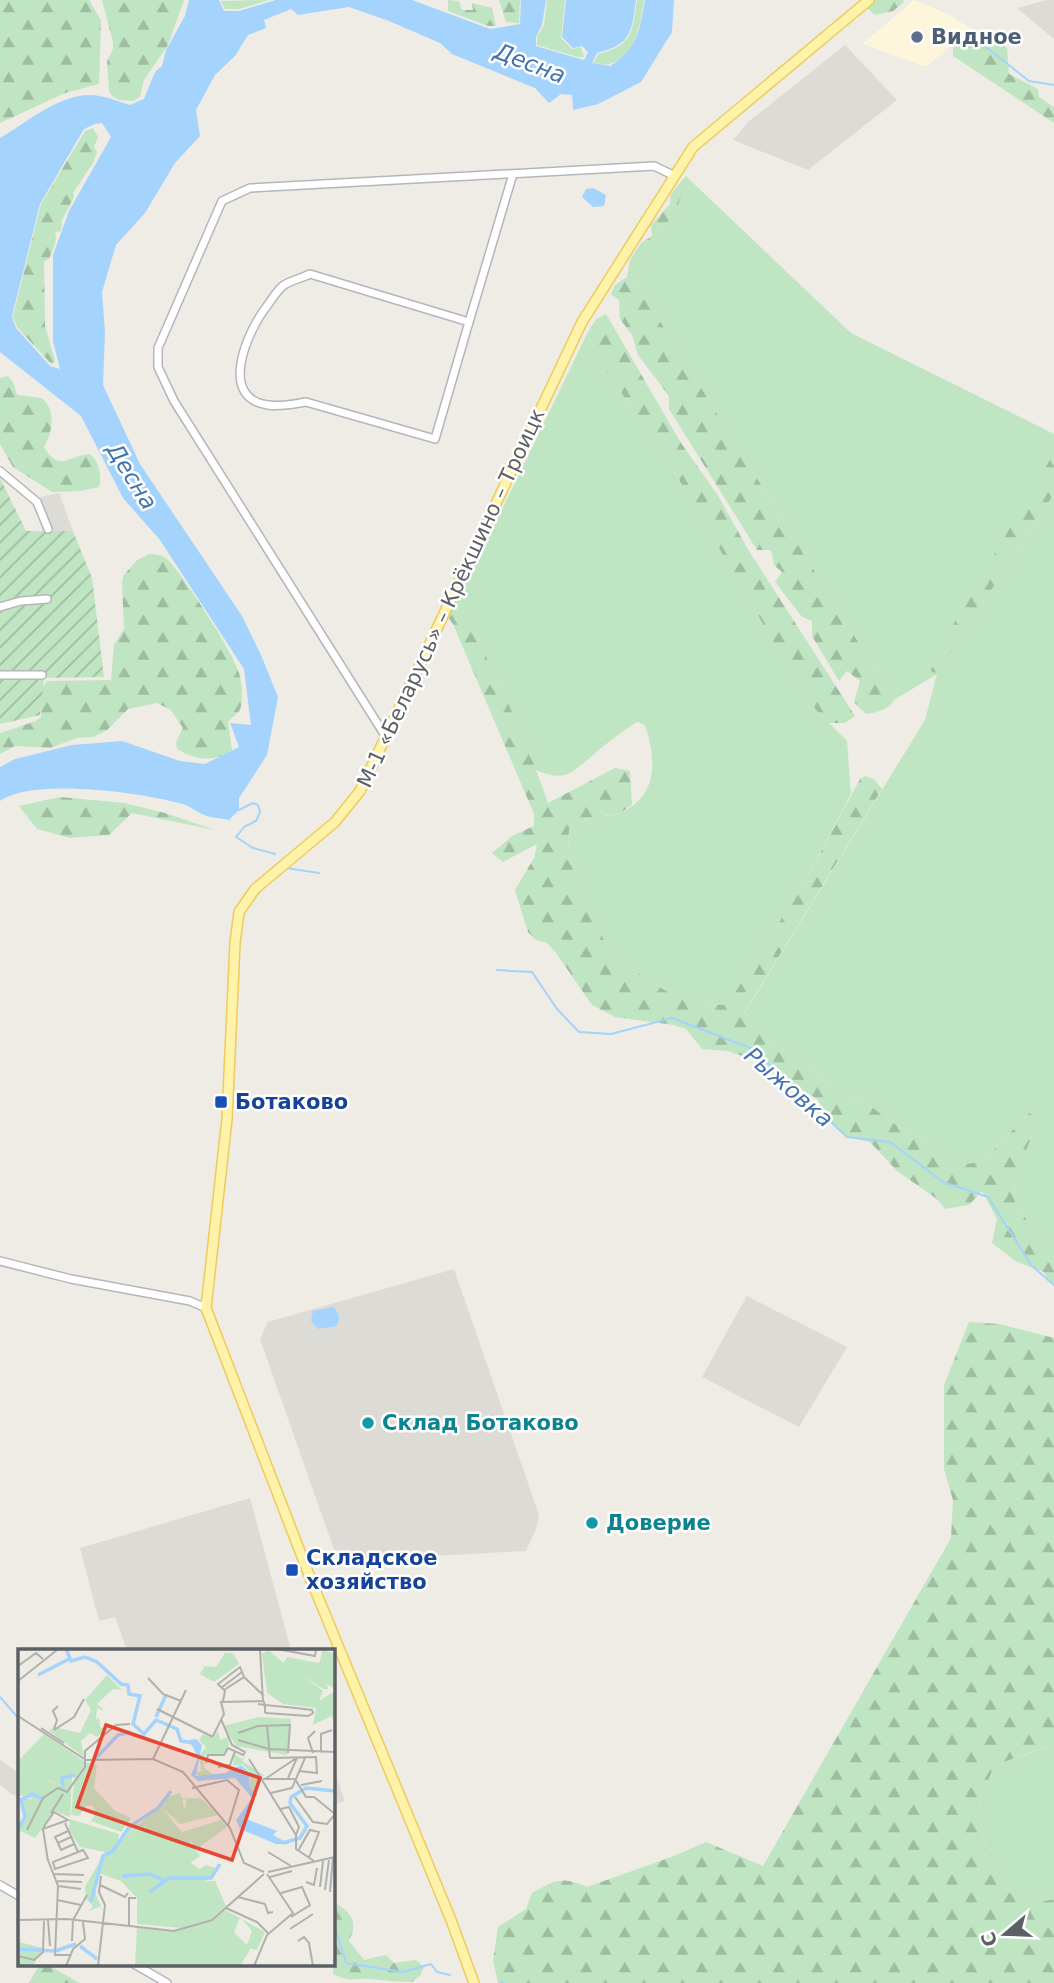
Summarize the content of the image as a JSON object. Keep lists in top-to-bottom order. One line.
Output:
{"streets":{"main road":["М-1 «Беларусь» – Крёкшино – Троицк"]},"water":["Десна","Рыжовка"],"places":{"other":["Видное","Склад Ботаково","Доверие"],"transit":["Ботаково","Складское хозяйство"]},"north":"left"}
